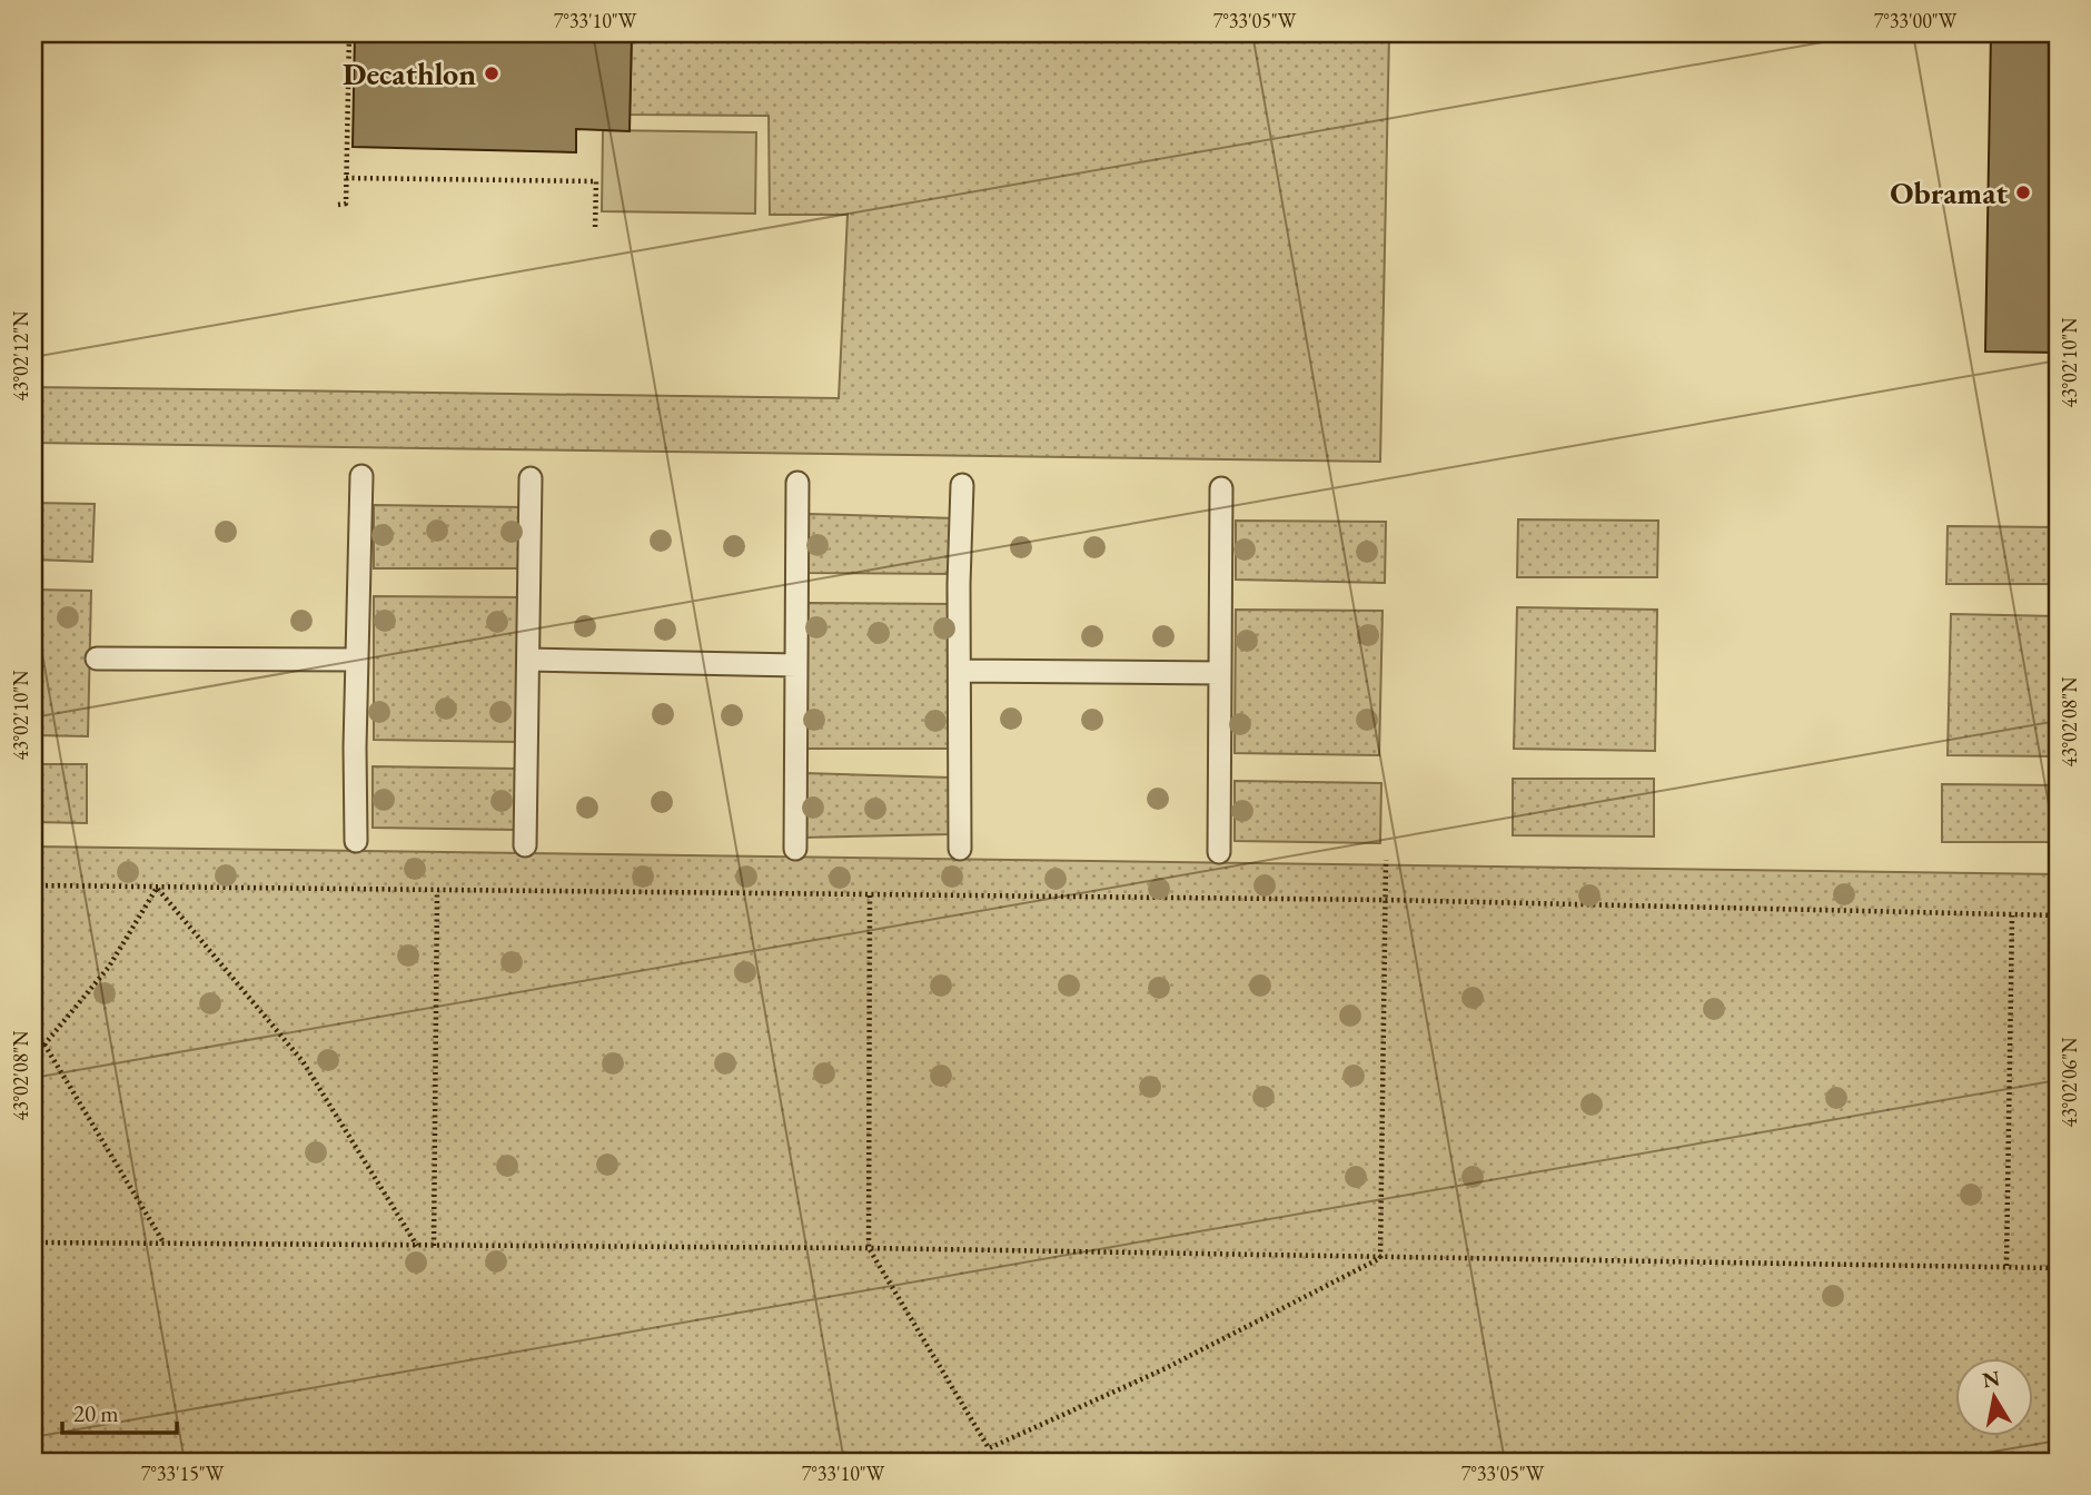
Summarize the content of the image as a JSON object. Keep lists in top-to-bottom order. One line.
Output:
{"places":["Decathlon","Obramat"],"scale_bar":"20 m","north":"top","coordinates":["7°33'10\"W","7°33'05\"W","7°33'00\"W","43°02'12\"N","43°02'10\"N","43°02'08\"N","43°02'06\"N","7°33'15\"W"]}
